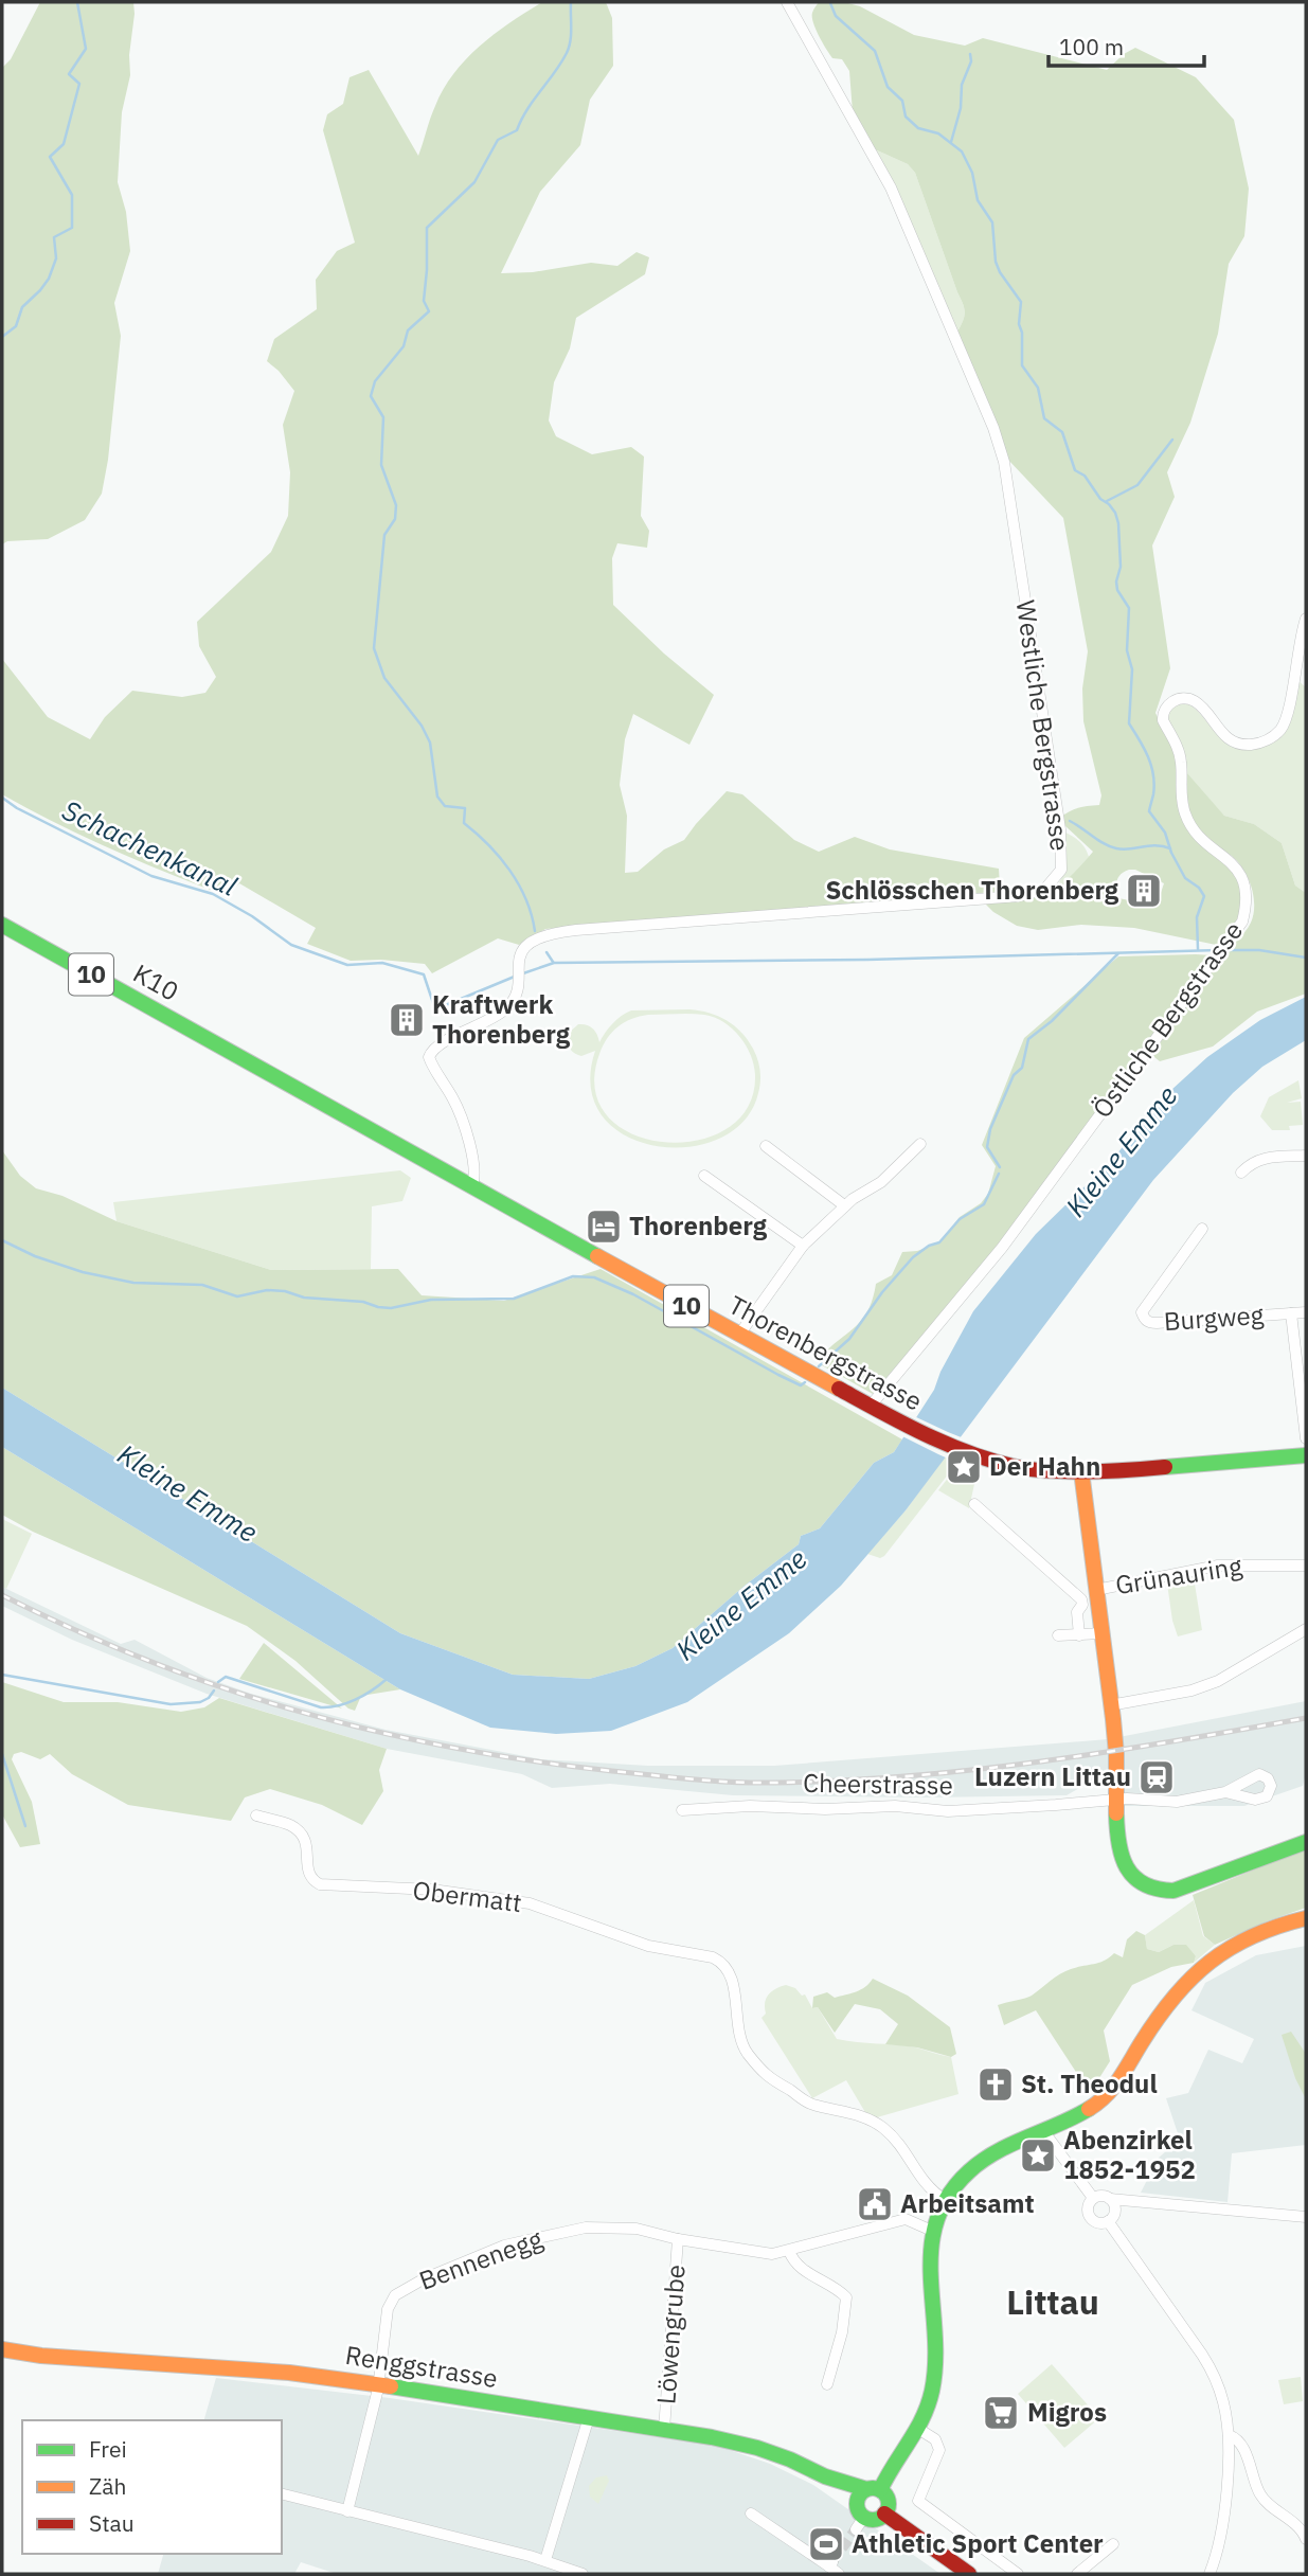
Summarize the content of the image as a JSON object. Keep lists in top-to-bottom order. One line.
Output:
{"streets":{"main road":["10","K10","Thorenbergstrasse","Renggstrasse"],"street":["Westliche Bergstrasse","Östliche Bergstrasse","Burgweg","Grünauring","Cheerstrasse","Obermatt","Bennenegg","Löwengrube"]},"crossings":[["Westliche Bergstrasse","Thorenbergstrasse"],["K10","Thorenbergstrasse"],["Östliche Bergstrasse","Thorenbergstrasse"],["Bennenegg","Löwengrube"],["Bennenegg","Renggstrasse"],["Löwengrube","Renggstrasse"]],"districts":["Littau"],"water":["Schachenkanal","Kleine Emme"],"places":{"building":["Schlösschen Thorenberg","Kraftwerk Thorenberg"],"hotel":["Thorenberg"],"place":["Der Hahn","Abenzirkel 1852-1952"],"station":["Luzern Littau"],"church":["St. Theodul"],"public building":["Arbeitsamt"],"supermarket":["Migros"],"sports":["Athletic Sport Center"]},"legend":["Frei","Zäh","Stau"],"scale_bar":"100 m"}
